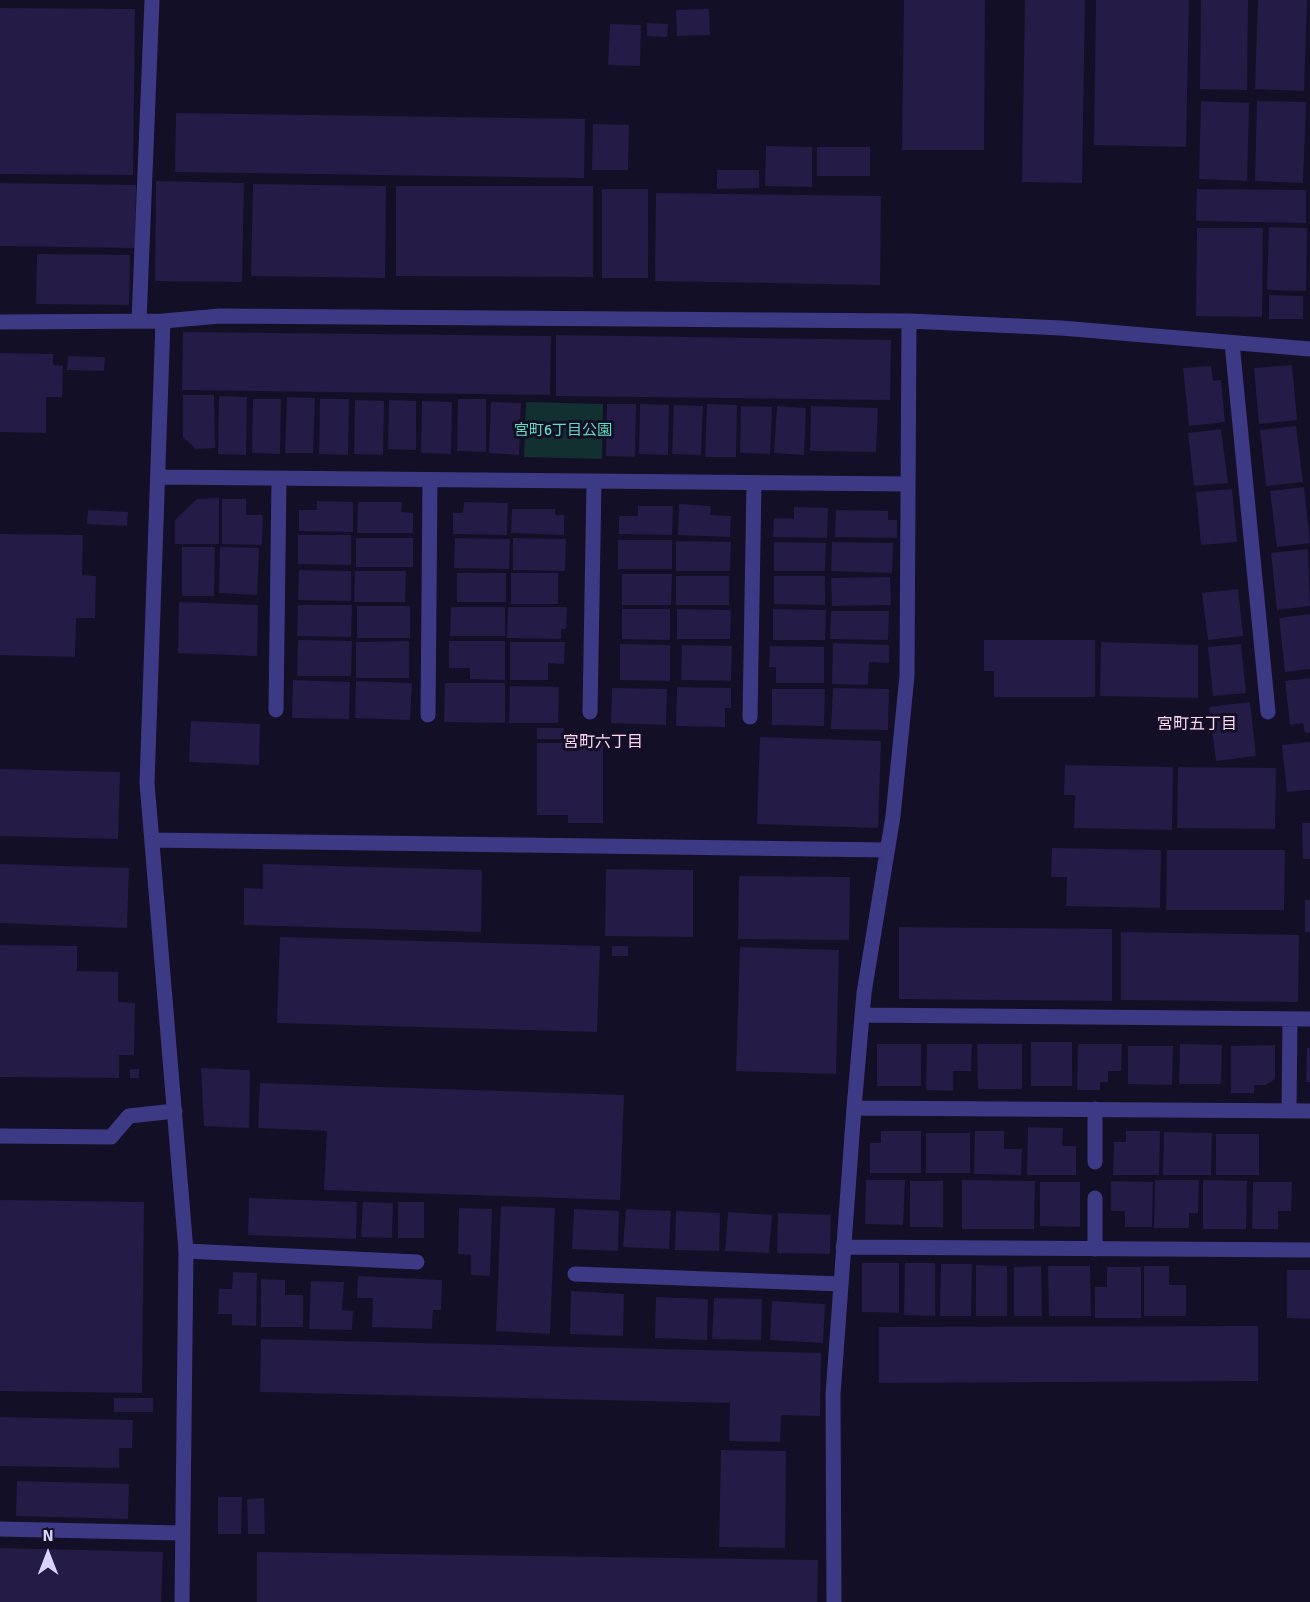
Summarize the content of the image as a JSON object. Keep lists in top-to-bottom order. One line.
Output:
{"districts":["宮町五丁目","宮町六丁目"],"parks":["宮町6丁目公園"],"north":"top"}
